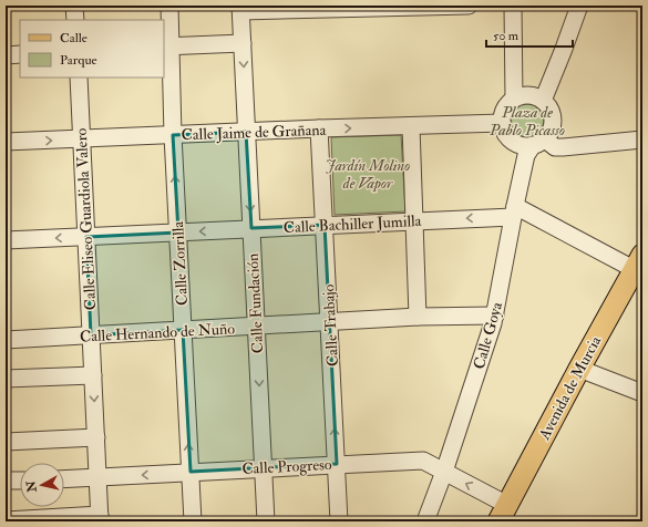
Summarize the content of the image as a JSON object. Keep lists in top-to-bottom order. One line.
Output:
{"streets":{"main road":["Avenida de Murcia"],"street":["Calle Jaime de Grañana","Calle Eliseo Guardiola Valero","Calle Bachiller Jumilla","Calle Zorrilla","Calle Fundación","Calle Trabajo","Calle Hernando de Nuño","Calle Goya","Calle Progreso"]},"crossings":[["Calle Jaime de Grañana","Calle Eliseo Guardiola Valero"],["Calle Jaime de Grañana","Calle Zorrilla"],["Calle Jaime de Grañana","Calle Fundación"],["Calle Jaime de Grañana","Calle Trabajo"],["Calle Jaime de Grañana","Calle Goya"],["Calle Eliseo Guardiola Valero","Calle Bachiller Jumilla"],["Calle Eliseo Guardiola Valero","Calle Hernando de Nuño"],["Calle Eliseo Guardiola Valero","Calle Progreso"],["Calle Bachiller Jumilla","Calle Zorrilla"],["Calle Bachiller Jumilla","Calle Fundación"],["Calle Bachiller Jumilla","Calle Trabajo"],["Calle Bachiller Jumilla","Calle Goya"],["Calle Zorrilla","Calle Hernando de Nuño"],["Calle Zorrilla","Calle Progreso"],["Calle Fundación","Calle Hernando de Nuño"],["Calle Fundación","Calle Progreso"],["Calle Trabajo","Calle Hernando de Nuño"],["Calle Trabajo","Calle Progreso"],["Calle Hernando de Nuño","Calle Goya"],["Calle Goya","Calle Progreso"],["Avenida de Murcia","Calle Progreso"]],"one_way":["Calle Zorrilla","Calle Fundación","Calle Trabajo"],"parks":["Plaza de Pablo Picasso","Jardín Molino de Vapor"],"legend":["Calle","Parque"],"scale_bar":"50 m","north":"left"}
